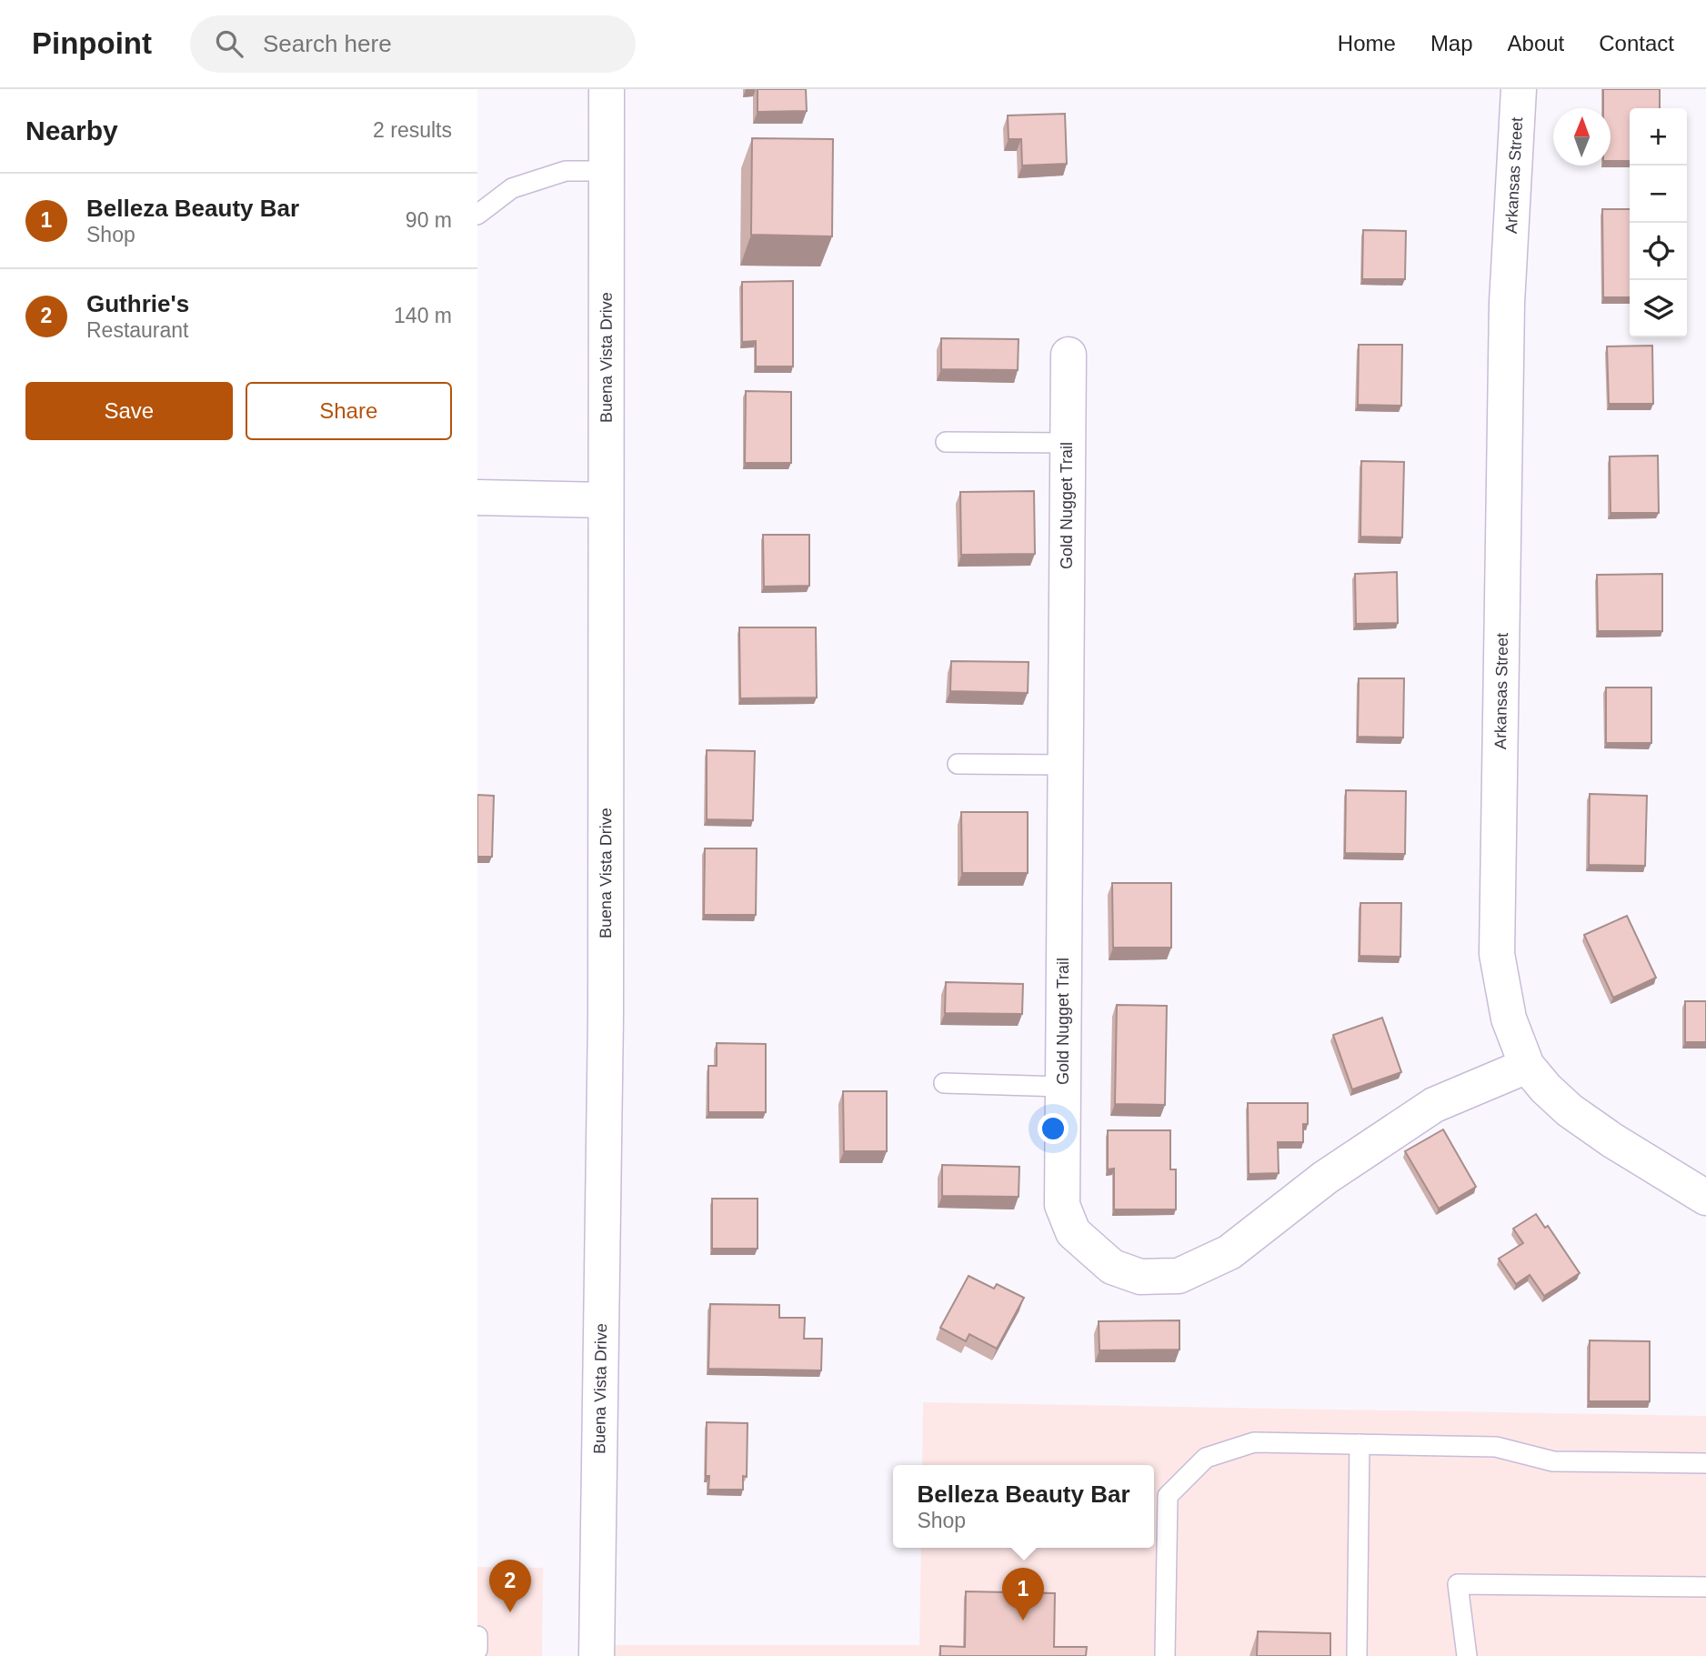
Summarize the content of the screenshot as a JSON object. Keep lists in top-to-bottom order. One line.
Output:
{"streets":{"street":["Arkansas Street","Buena Vista Drive","Gold Nugget Trail"]},"crossings":[["Arkansas Street","Gold Nugget Trail"]],"north":"top","page":{"header":"Pinpoint","search":"Search here","nav":["Home","Map","About","Contact"],"heading":["Nearby","2 results"],"map_buttons":["+","−"],"list":[{"mark":"1","name":"Belleza Beauty Bar","note":"Shop","value":"90 m"},{"mark":"2","name":"Guthrie's","note":"Restaurant","value":"140 m"}],"buttons":["Save","Share"],"popup":["Belleza Beauty Bar","Shop"],"pins":["2","1"]}}
